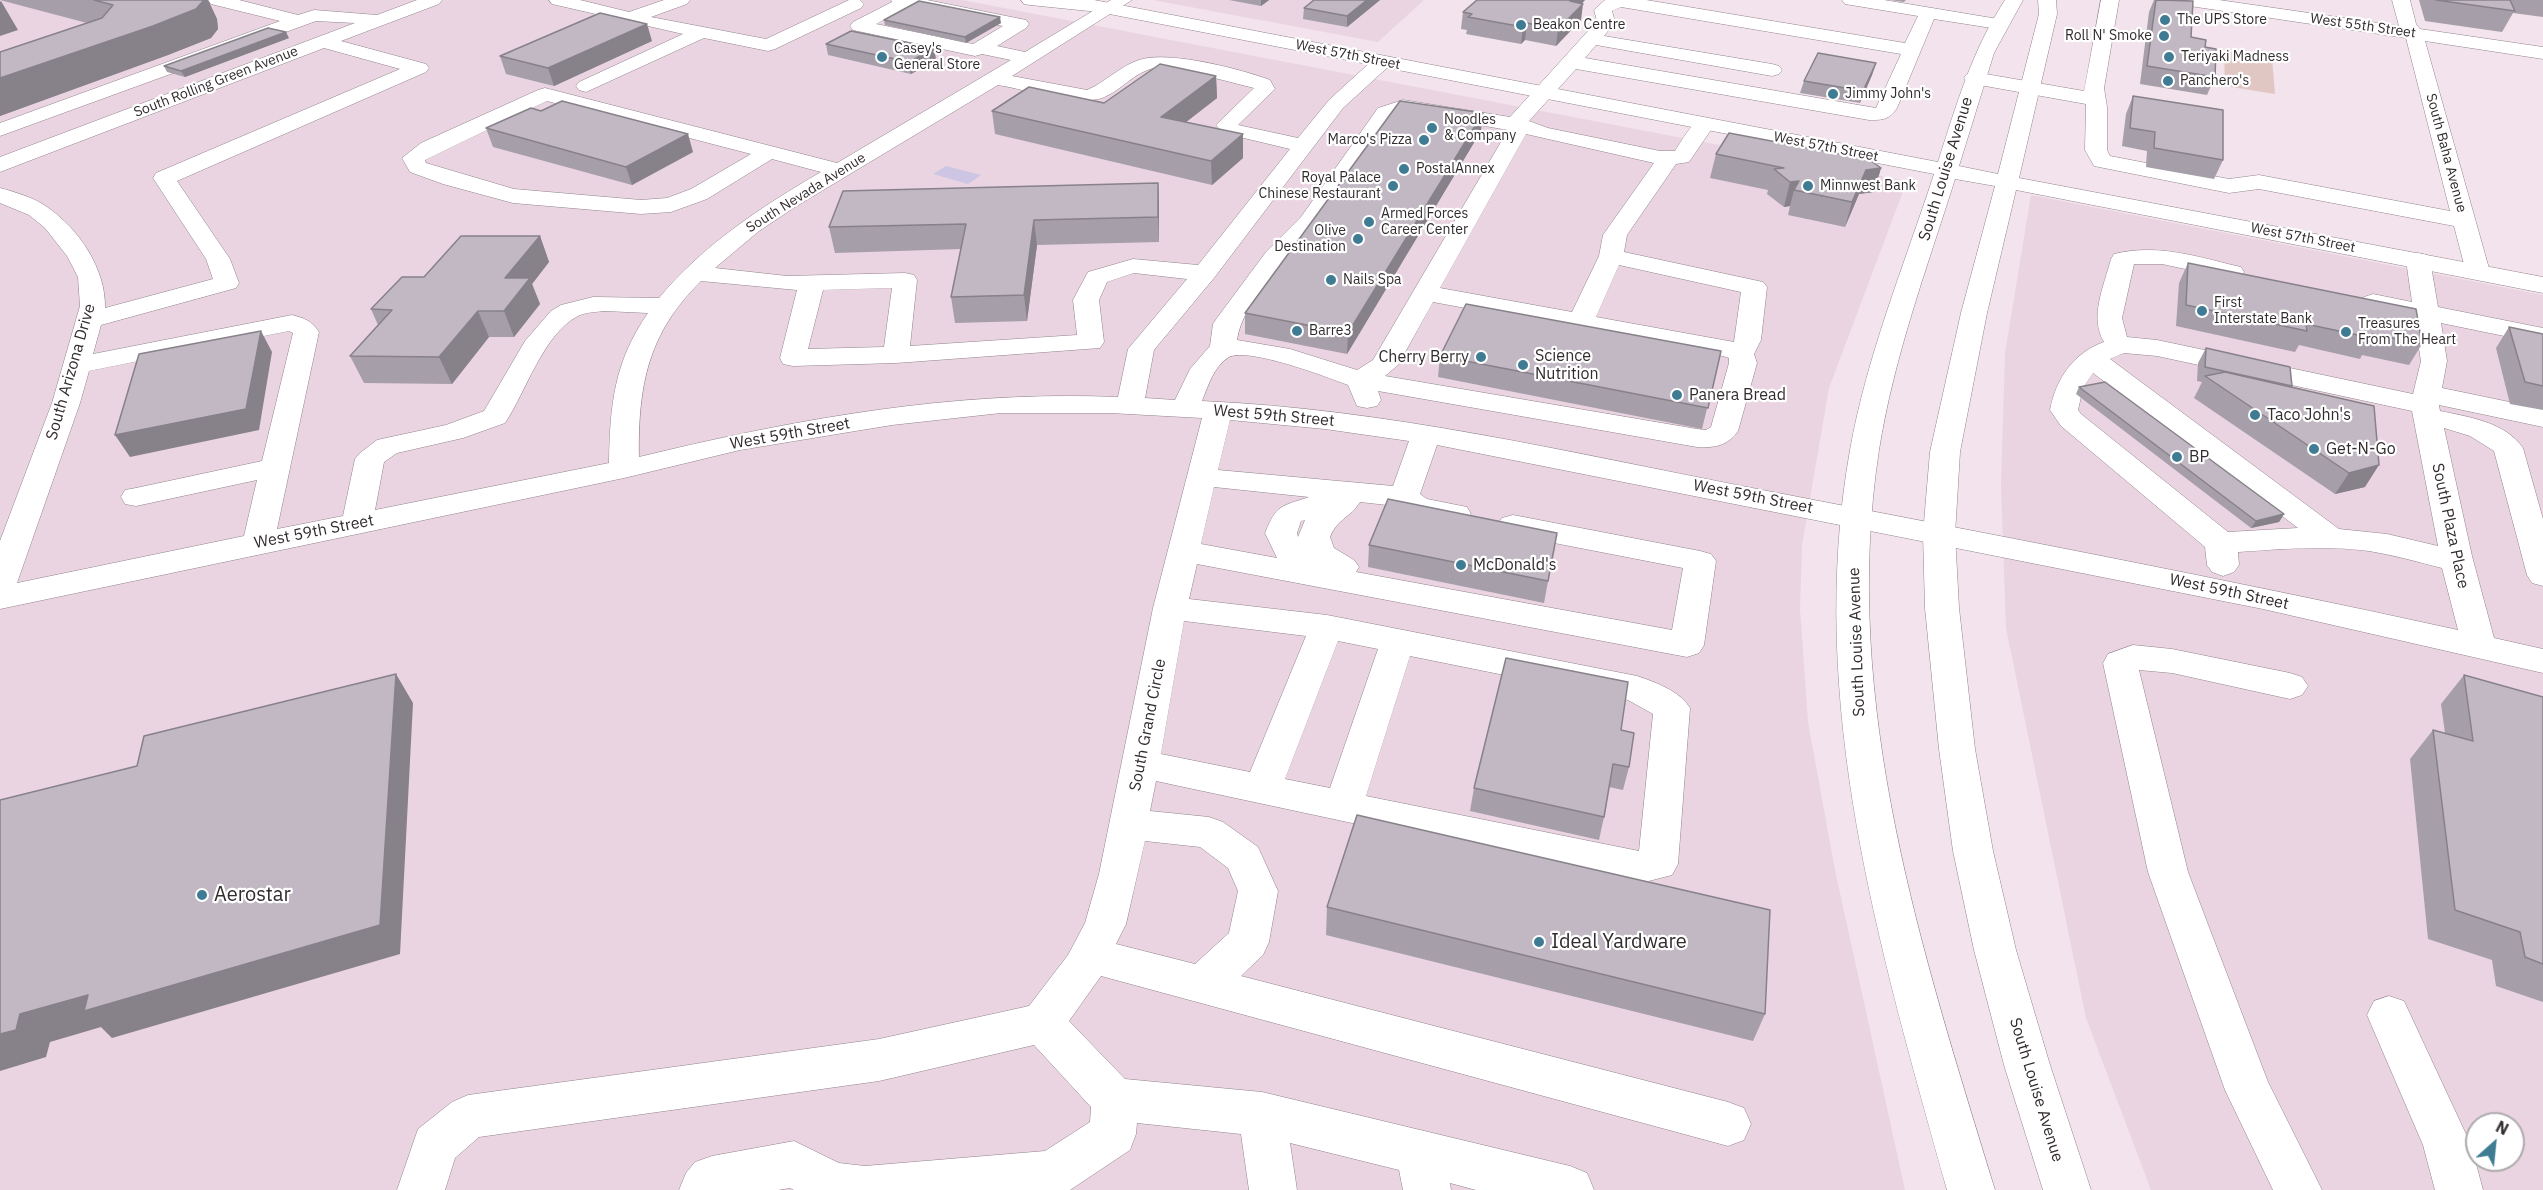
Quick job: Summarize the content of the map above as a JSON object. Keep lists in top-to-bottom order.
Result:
{
  "streets": {
    "street": [
      "West 55th Street",
      "West 57th Street",
      "South Rolling Green Avenue",
      "South Baha Avenue",
      "South Louise Avenue",
      "South Nevada Avenue",
      "South Arizona Drive",
      "West 59th Street",
      "South Plaza Place",
      "South Grand Circle"
    ]
  },
  "crossings": [
    ["West 55th Street", "South Baha Avenue"],
    ["West 57th Street", "South Baha Avenue"],
    ["West 57th Street", "South Louise Avenue"],
    ["West 57th Street", "South Nevada Avenue"],
    ["South Louise Avenue", "West 59th Street"],
    ["South Nevada Avenue", "West 59th Street"],
    ["West 59th Street", "South Plaza Place"],
    ["West 59th Street", "South Grand Circle"]
  ],
  "places": [
    "The UPS Store",
    "Beakon Centre",
    "Roll N' Smoke",
    "Casey's General Store",
    "Teriyaki Madness",
    "Panchero's",
    "Jimmy John's",
    "Noodles & Company",
    "Marco's Pizza",
    "PostalAnnex",
    "Royal Palace Chinese Restaurant",
    "Minnwest Bank",
    "Armed Forces Career Center",
    "Olive Destination",
    "Nails Spa",
    "First Interstate Bank",
    "Barre3",
    "Treasures From The Heart",
    "Cherry Berry",
    "Science Nutrition",
    "Panera Bread",
    "Taco John's",
    "Get-N-Go",
    "BP",
    "McDonald's",
    "Aerostar",
    "Ideal Yardware"
  ],
  "north": "top right"
}
